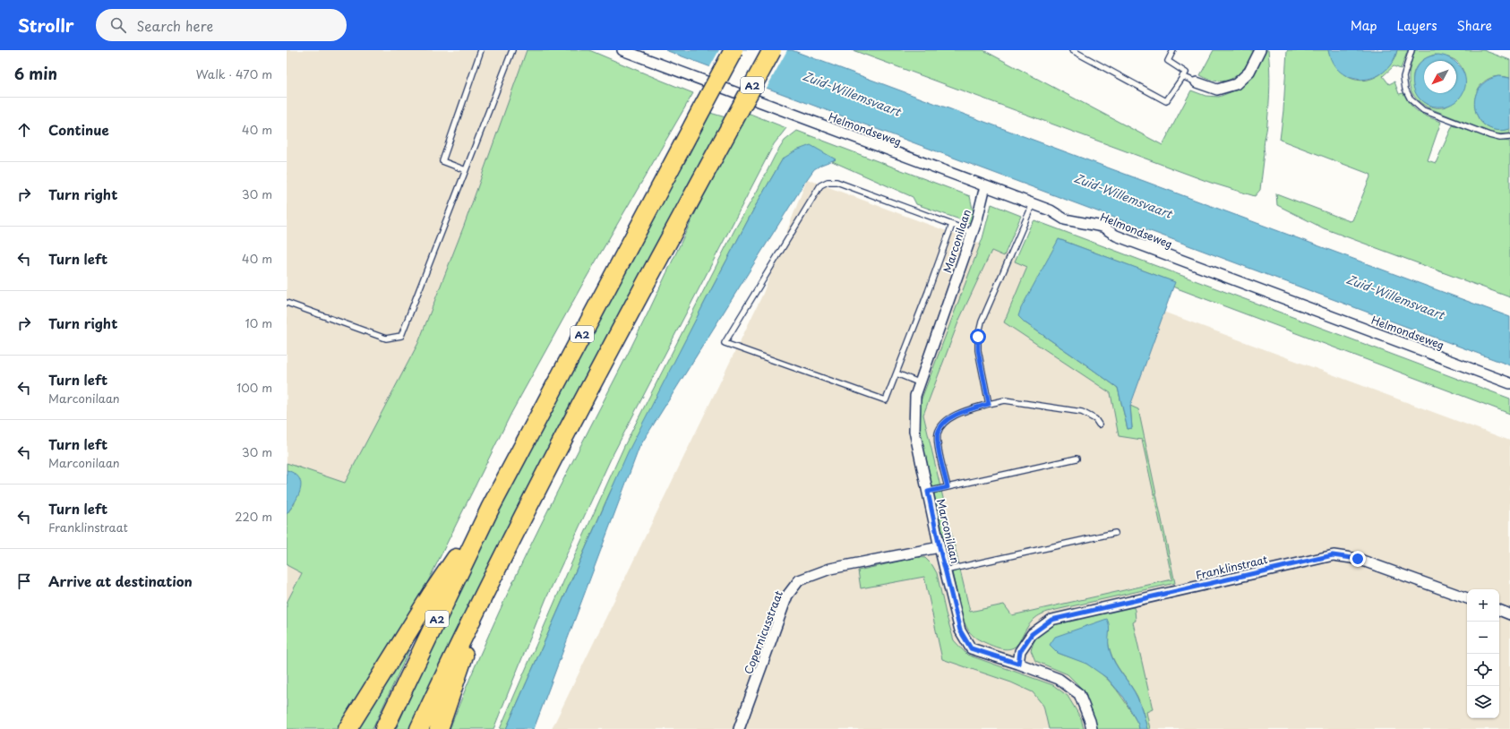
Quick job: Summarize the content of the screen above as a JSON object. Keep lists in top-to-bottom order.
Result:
{
  "streets": {
    "highway": ["A2"],
    "street": [
      "Helmondseweg",
      "Marconilaan",
      "Franklinstraat",
      "Copernicusstraat"
    ]
  },
  "crossings": [
    ["Helmondseweg", "Marconilaan"],
    ["Marconilaan", "Franklinstraat"],
    ["Marconilaan", "Copernicusstraat"]
  ],
  "water": ["Zuid-Willemsvaart"],
  "north": "bottom left",
  "page": {
    "header": "Strollr",
    "search": "Search here",
    "nav": ["Map", "Layers", "Share"],
    "heading": ["6 min", "Walk · 470 m"],
    "list": [
      ["Continue", "40 m"],
      ["Turn right", "30 m"],
      ["Turn left", "40 m"],
      ["Turn right", "10 m"],
      ["Turn left", "Marconilaan", "100 m"],
      ["Turn left", "Marconilaan", "30 m"],
      ["Turn left", "Franklinstraat", "220 m"],
      "Arrive at destination"
    ],
    "map_buttons": ["+", "−"]
  }
}
